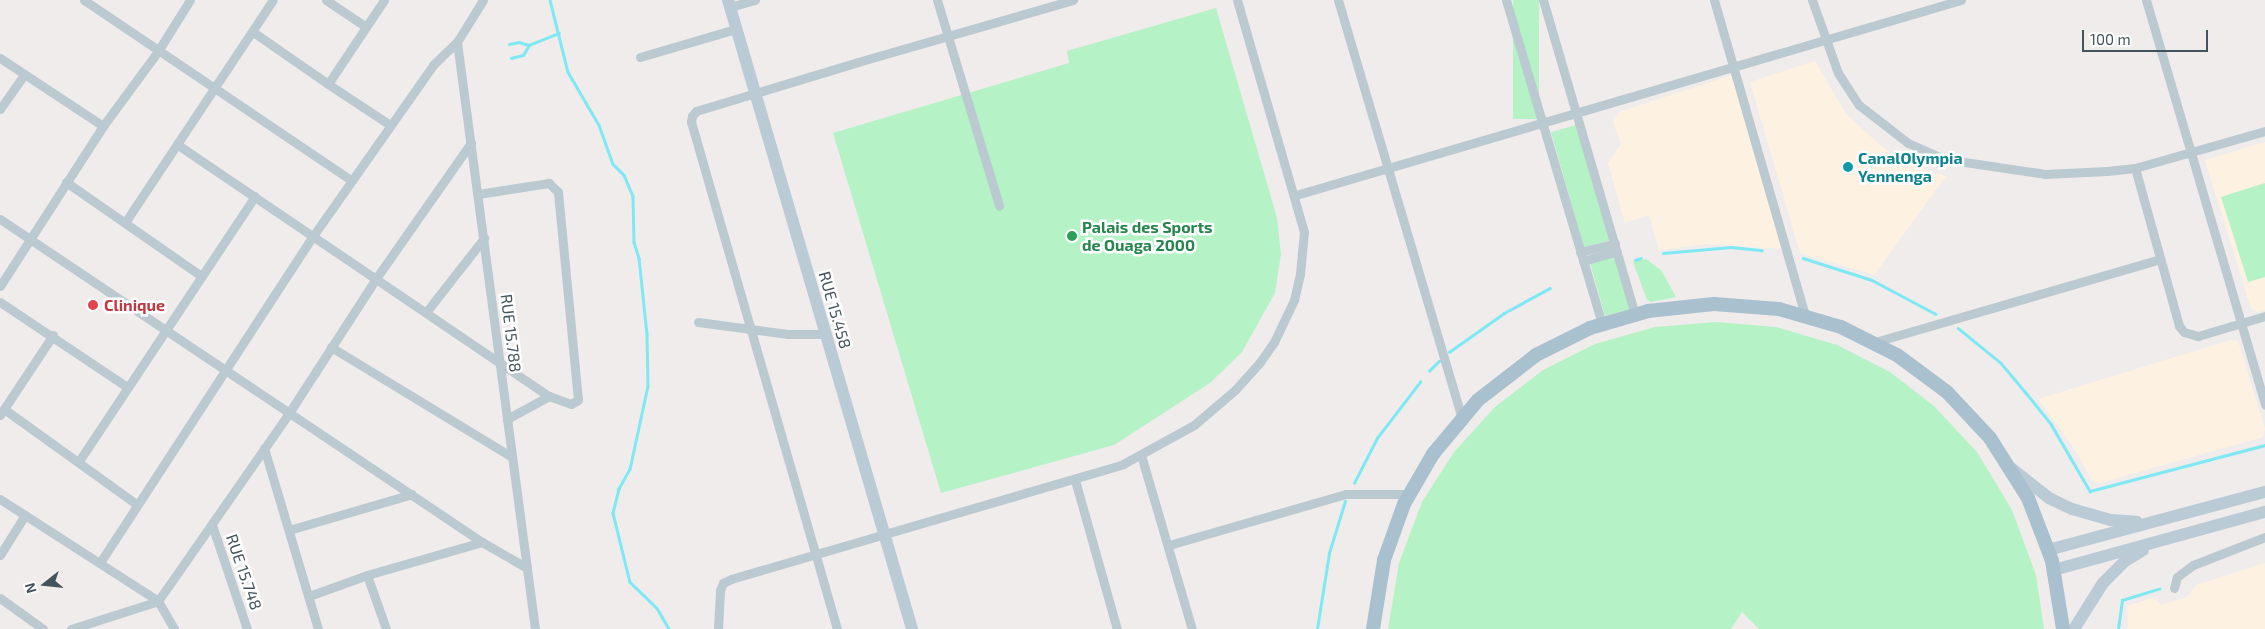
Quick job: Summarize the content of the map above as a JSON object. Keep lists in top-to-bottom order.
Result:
{
  "streets": {
    "main road": ["RUE 15.458"],
    "street": ["RUE 15.788", "RUE 15.748"]
  },
  "places": ["CanalOlympia Yennenga", "Palais des Sports de Ouaga 2000", "Clinique"],
  "scale_bar": "100 m",
  "north": "left"
}
